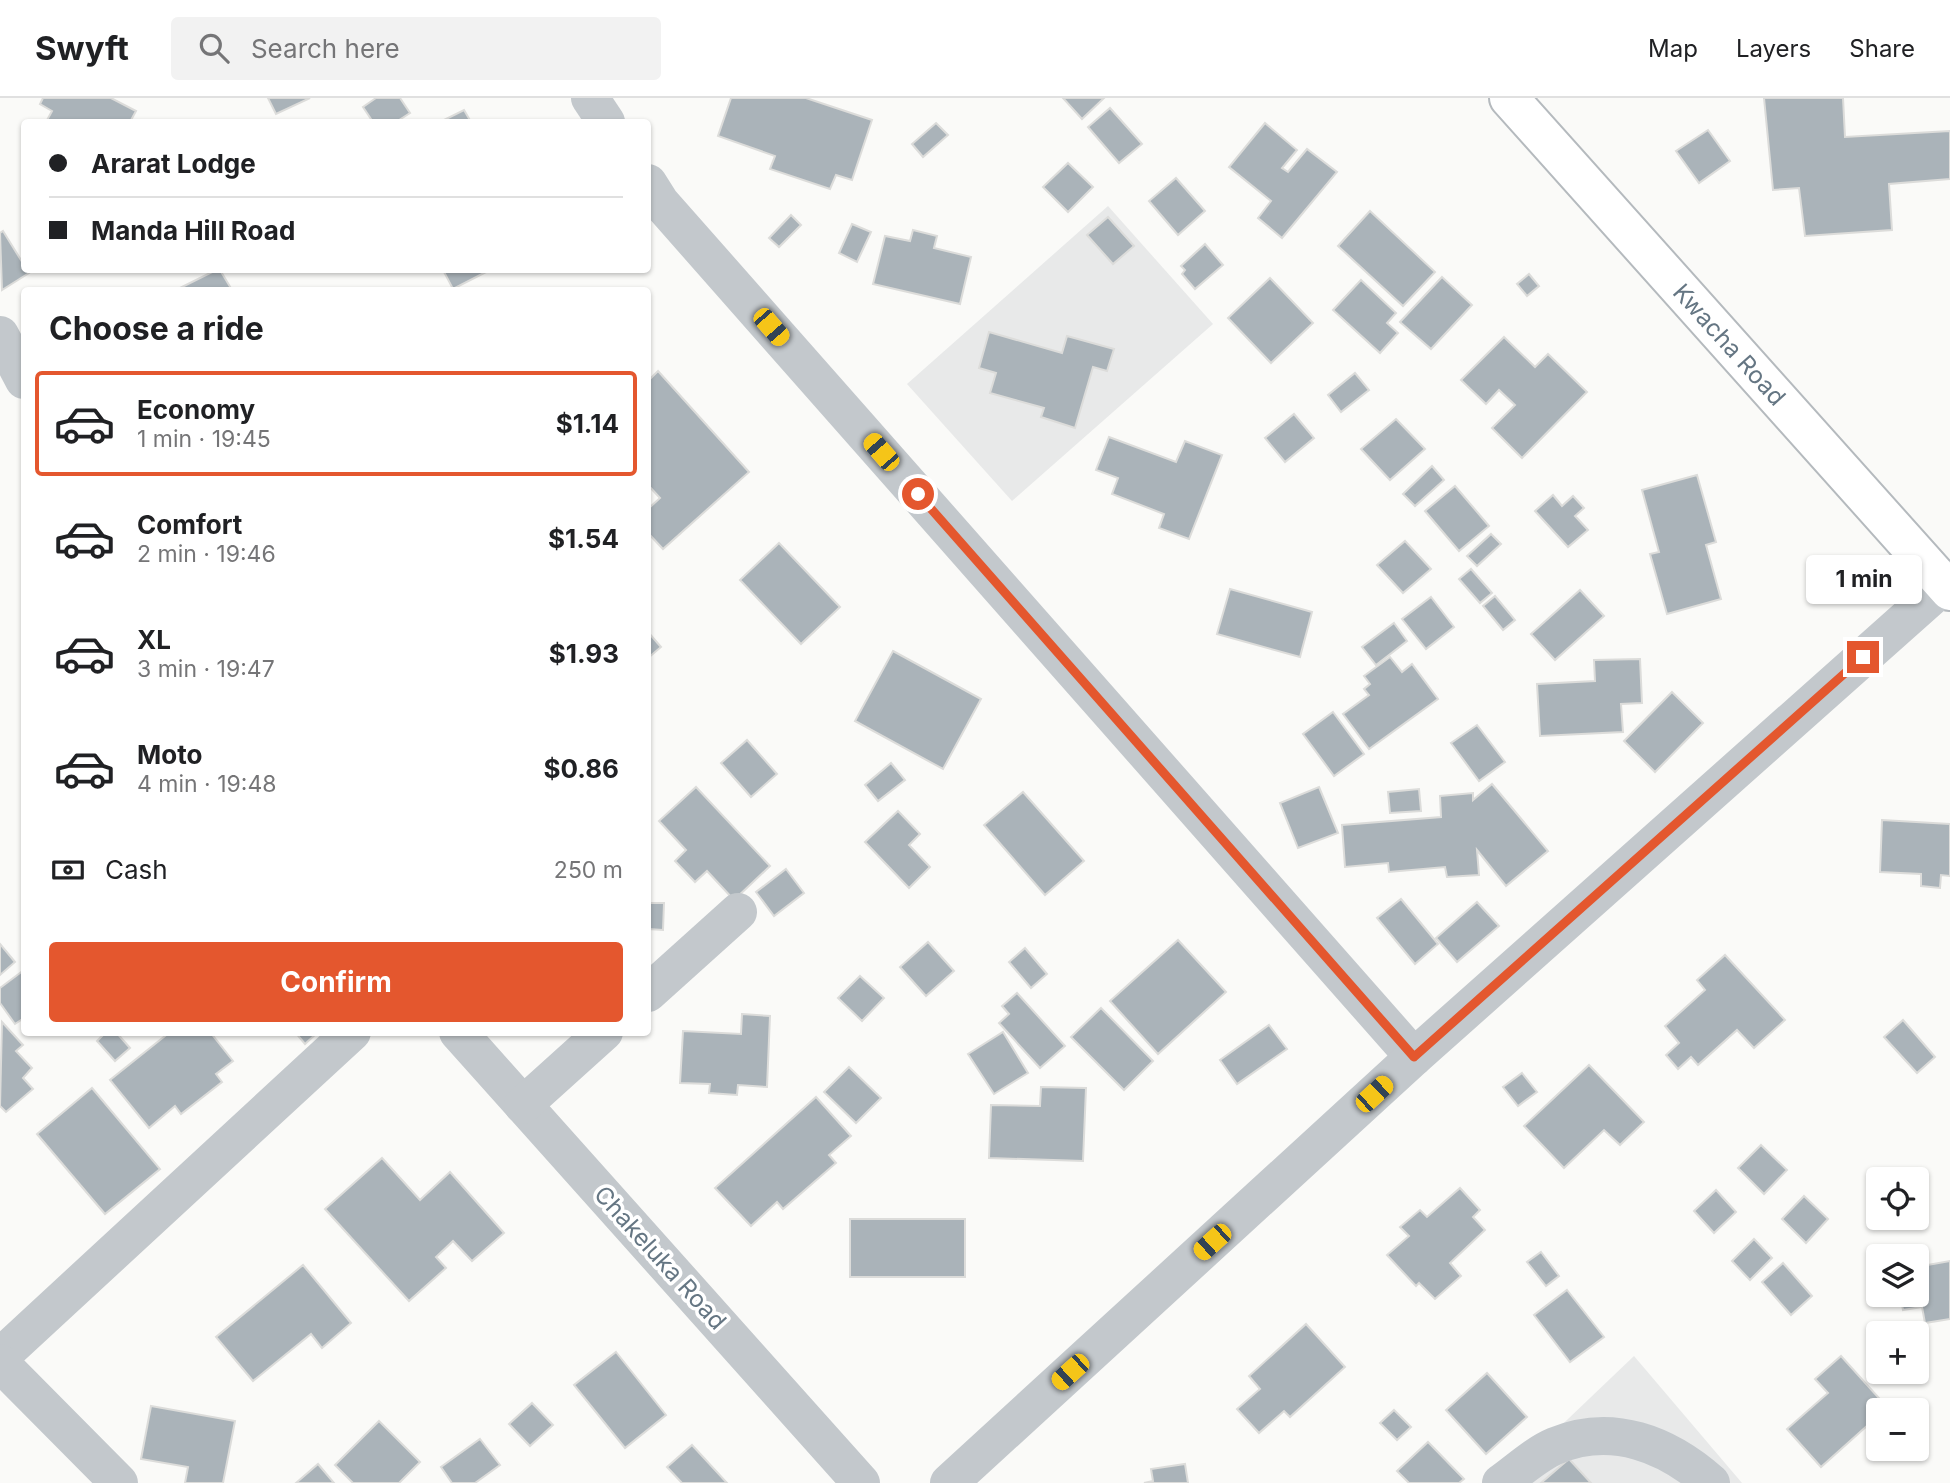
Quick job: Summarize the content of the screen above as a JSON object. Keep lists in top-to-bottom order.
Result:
{
  "streets": {
    "main road": ["Kwacha Road"],
    "street": ["Chakeluka Road"]
  },
  "page": {
    "header": "Swyft",
    "search": "Search here",
    "nav": ["Map", "Layers", "Share"],
    "banner": ["Ararat Lodge", "Manda Hill Road"],
    "heading": "Choose a ride",
    "list": [
      {
        "name": "Economy",
        "note": "1 min · 19:45",
        "value": "$1.14"
      },
      {
        "name": "Comfort",
        "note": "2 min · 19:46",
        "value": "$1.54"
      },
      {
        "name": "XL",
        "note": "3 min · 19:47",
        "value": "$1.93"
      },
      {
        "name": "Moto",
        "note": "4 min · 19:48",
        "value": "$0.86"
      }
    ],
    "bubble": "1 min",
    "pay": ["Cash", "250 m"],
    "buttons": "Confirm",
    "map_buttons": ["+", "−"]
  }
}
